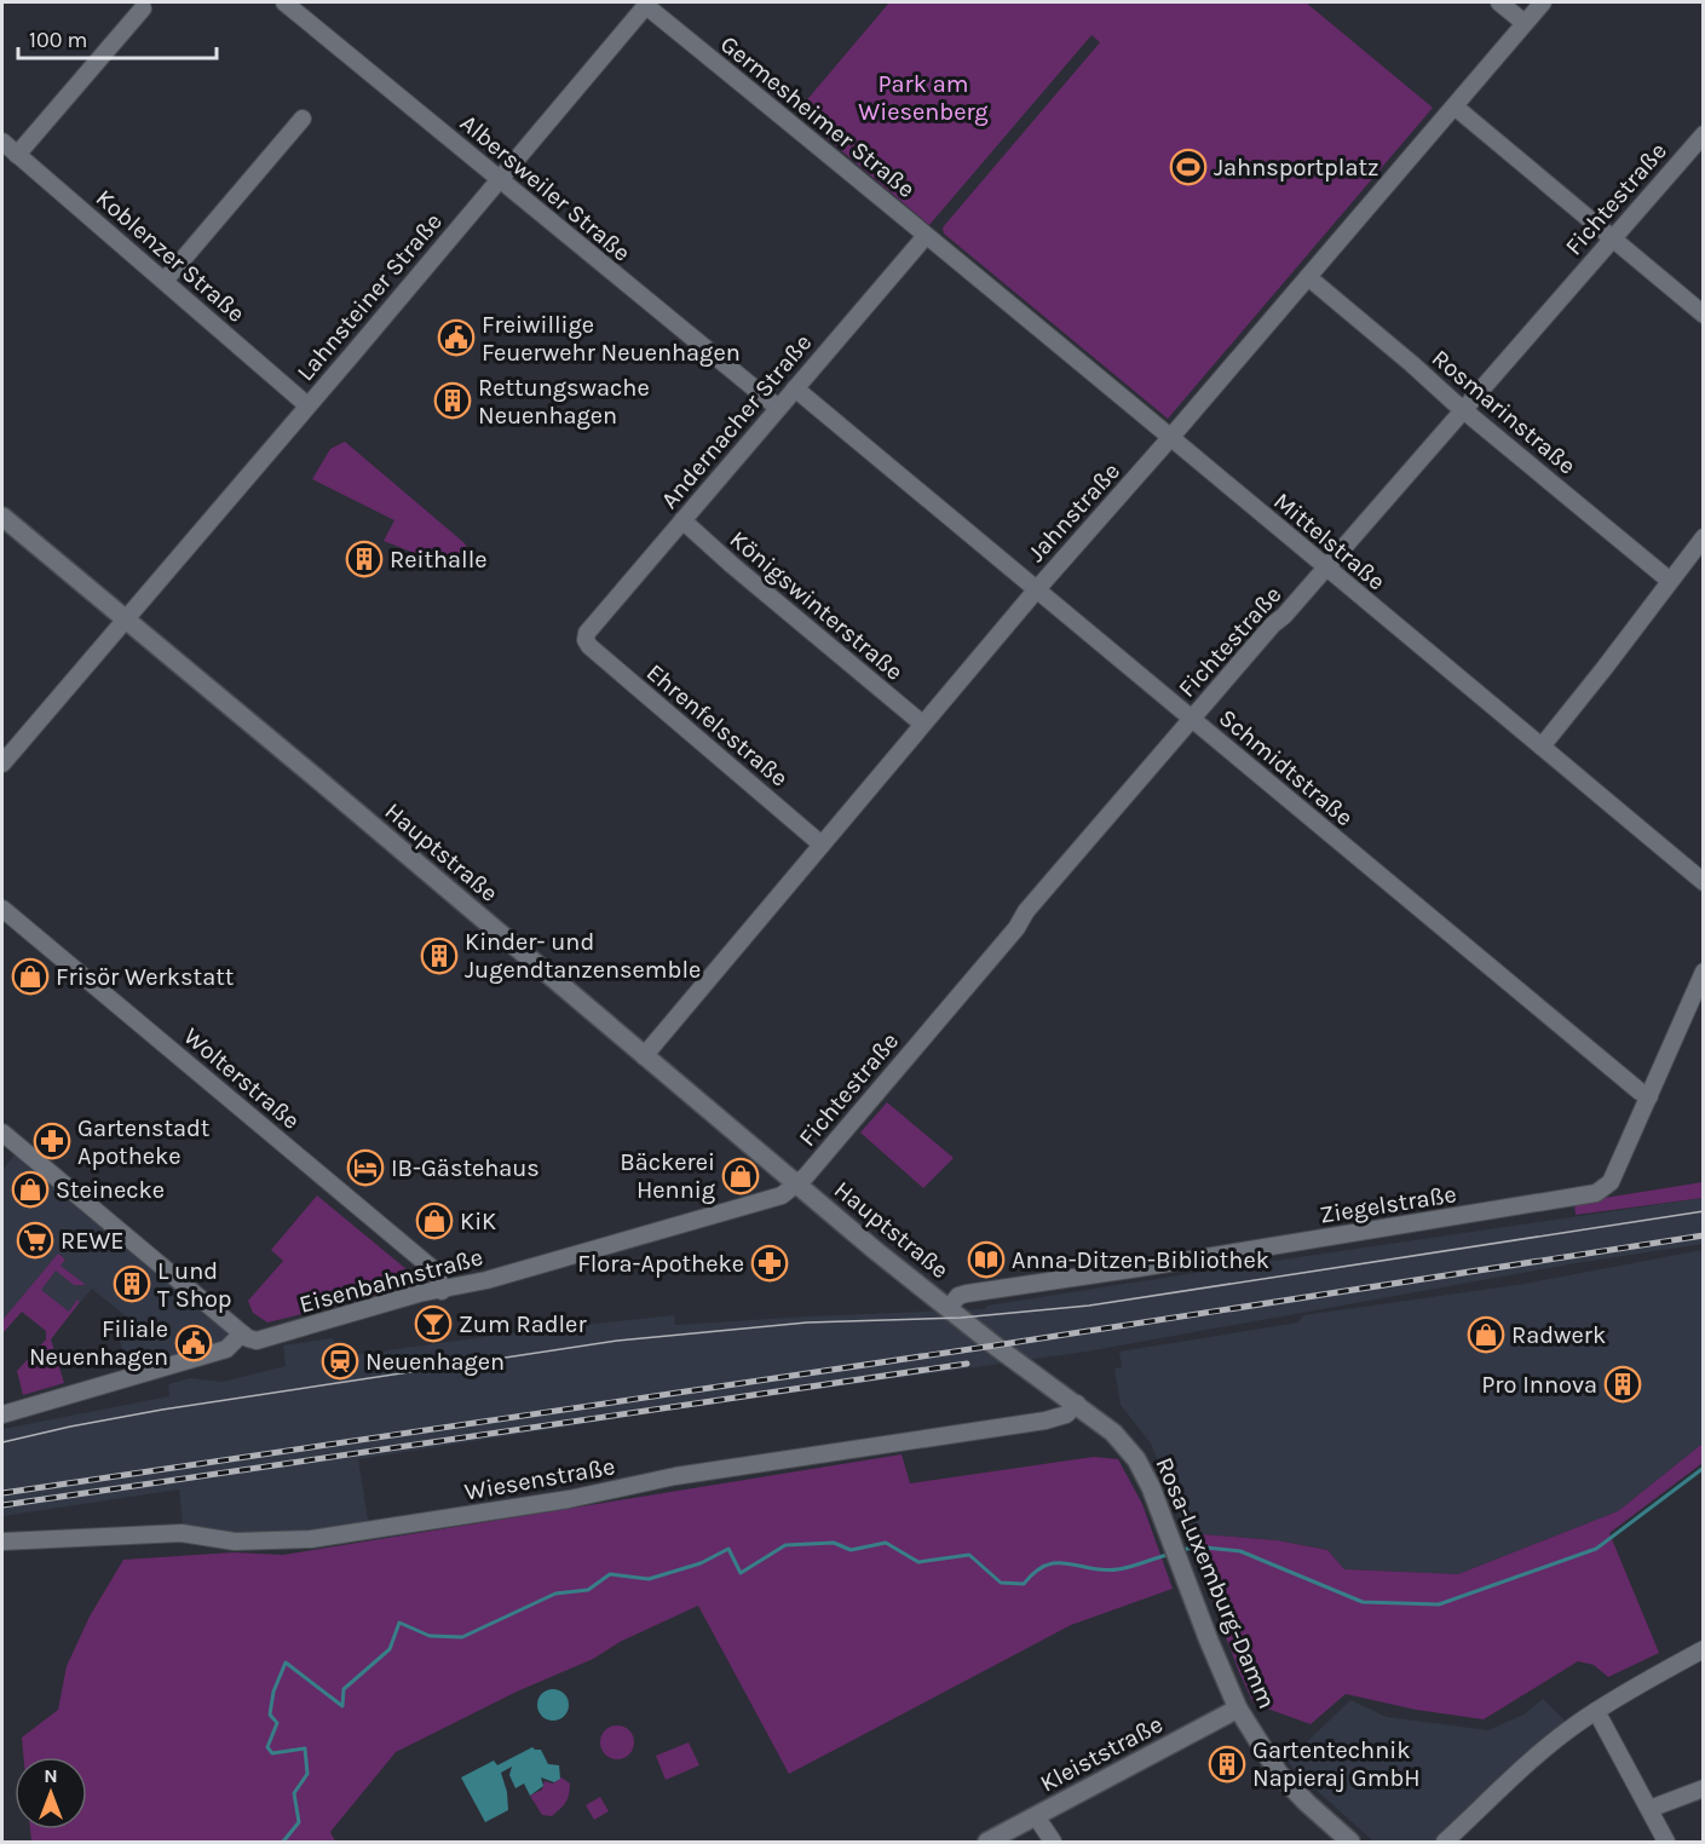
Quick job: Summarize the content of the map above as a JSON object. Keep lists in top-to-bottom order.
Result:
{
  "streets": {
    "main road": ["Hauptstraße", "Rosa-Luxemburg-Damm", "Kleiststraße"],
    "street": [
      "Germesheimer Straße",
      "Albersweiler Straße",
      "Fichtestraße",
      "Koblenzer Straße",
      "Lahnsteiner Straße",
      "Rosmarinstraße",
      "Andernacher Straße",
      "Jahnstraße",
      "Mittelstraße",
      "Königswinterstraße",
      "Ehrenfelsstraße",
      "Schmidtstraße",
      "Wolterstraße",
      "Ziegelstraße",
      "Eisenbahnstraße",
      "Wiesenstraße"
    ]
  },
  "crossings": [
    ["Germesheimer Straße", "Lahnsteiner Straße"],
    ["Germesheimer Straße", "Andernacher Straße"],
    ["Germesheimer Straße", "Mittelstraße"],
    ["Albersweiler Straße", "Lahnsteiner Straße"],
    ["Albersweiler Straße", "Andernacher Straße"],
    ["Fichtestraße", "Rosmarinstraße"],
    ["Fichtestraße", "Mittelstraße"],
    ["Fichtestraße", "Schmidtstraße"],
    ["Fichtestraße", "Hauptstraße"],
    ["Fichtestraße", "Eisenbahnstraße"],
    ["Koblenzer Straße", "Lahnsteiner Straße"],
    ["Lahnsteiner Straße", "Hauptstraße"],
    ["Rosmarinstraße", "Jahnstraße"],
    ["Andernacher Straße", "Mittelstraße"],
    ["Andernacher Straße", "Königswinterstraße"],
    ["Andernacher Straße", "Ehrenfelsstraße"],
    ["Andernacher Straße", "Schmidtstraße"],
    ["Jahnstraße", "Mittelstraße"],
    ["Jahnstraße", "Königswinterstraße"],
    ["Jahnstraße", "Ehrenfelsstraße"],
    ["Jahnstraße", "Schmidtstraße"],
    ["Jahnstraße", "Hauptstraße"],
    ["Schmidtstraße", "Ziegelstraße"],
    ["Hauptstraße", "Ziegelstraße"],
    ["Hauptstraße", "Eisenbahnstraße"],
    ["Hauptstraße", "Rosa-Luxemburg-Damm"],
    ["Wolterstraße", "Eisenbahnstraße"],
    ["Ziegelstraße", "Rosa-Luxemburg-Damm"],
    ["Wiesenstraße", "Rosa-Luxemburg-Damm"],
    ["Rosa-Luxemburg-Damm", "Kleiststraße"]
  ],
  "parks": ["Park am Wiesenberg"],
  "places": {
    "sports": ["Jahnsportplatz"],
    "public building": ["Freiwillige Feuerwehr Neuenhagen", "Filiale Neuenhagen"],
    "building": [
      "Rettungswache Neuenhagen",
      "Reithalle",
      "Kinder- und Jugendtanzensemble",
      "L und T Shop",
      "Pro Innova",
      "Gartentechnik Napieraj GmbH"
    ],
    "shop": [
      "Frisör Werkstatt",
      "Bäckerei Hennig",
      "Steinecke",
      "KiK",
      "Radwerk"
    ],
    "pharmacy": ["Gartenstadt Apotheke", "Flora-Apotheke"],
    "hotel": ["IB-Gästehaus"],
    "supermarket": ["REWE"],
    "library": ["Anna-Ditzen-Bibliothek"],
    "bar": ["Zum Radler"],
    "station": ["Neuenhagen"]
  },
  "scale_bar": "100 m",
  "north": "top"
}
